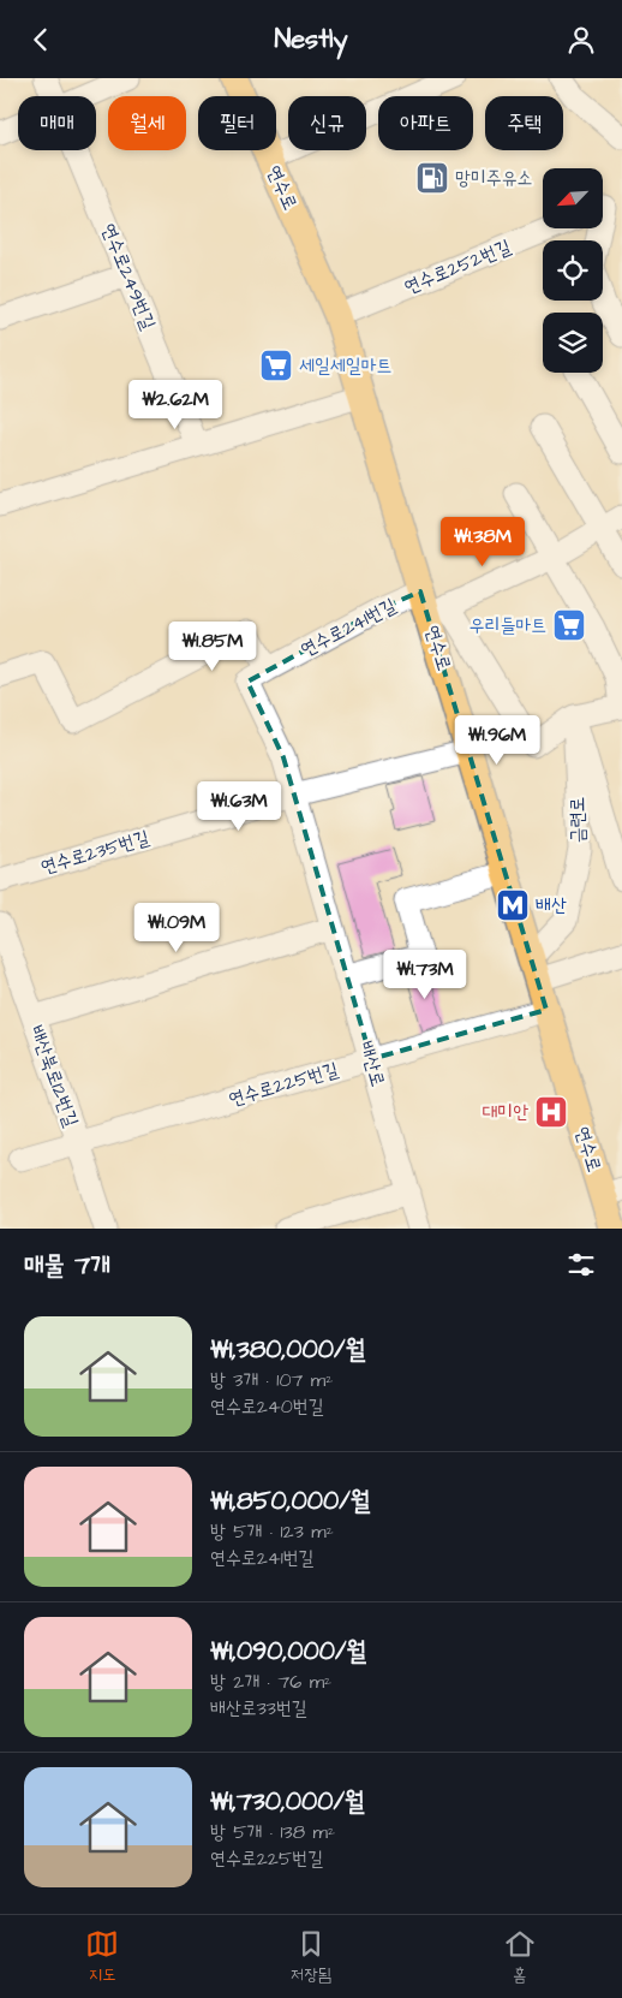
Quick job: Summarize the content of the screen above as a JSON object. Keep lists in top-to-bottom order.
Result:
{
  "streets": {
    "main road": ["연수로"],
    "street": [
      "연수로252번길",
      "연수로249번길",
      "연수로241번길",
      "금련로",
      "연수로235번길",
      "배산로",
      "배산북로12번길",
      "연수로225번길"
    ]
  },
  "crossings": [
    ["연수로", "연수로252번길"],
    ["연수로", "연수로241번길"],
    ["연수로", "금련로"],
    ["연수로", "연수로235번길"],
    ["연수로", "연수로225번길"],
    ["연수로241번길", "연수로235번길"],
    ["연수로241번길", "배산로"],
    ["연수로235번길", "배산로"],
    ["배산로", "연수로225번길"],
    ["배산북로12번길", "연수로225번길"]
  ],
  "places": {
    "fuel station": ["망미주유소"],
    "supermarket": ["세일세일마트", "우리들마트"],
    "metro station": ["배산"],
    "hospital": ["대미안"]
  },
  "north": "bottom left",
  "page": {
    "header": "Nestly",
    "chip": [
      "매매",
      "월세",
      "필터",
      "신규",
      "아파트",
      "주택"
    ],
    "price": [
      "₩2.62M",
      "₩1.38M",
      "₩1.85M",
      "₩1.96M",
      "₩1.63M",
      "₩1.09M",
      "₩1.73M"
    ],
    "heading": "매물 7개",
    "list": [
      {
        "name": "₩1,380,000/월",
        "note": "방 3개 · 107 m² · 연수로240번길"
      },
      {
        "name": "₩1,850,000/월",
        "note": "방 5개 · 123 m² · 연수로241번길"
      },
      {
        "name": "₩1,090,000/월",
        "note": "방 2개 · 76 m² · 배산로33번길"
      },
      {
        "name": "₩1,730,000/월",
        "note": "방 5개 · 138 m² · 연수로225번길"
      }
    ],
    "tabs": ["지도", "저장됨", "홈"]
  }
}
